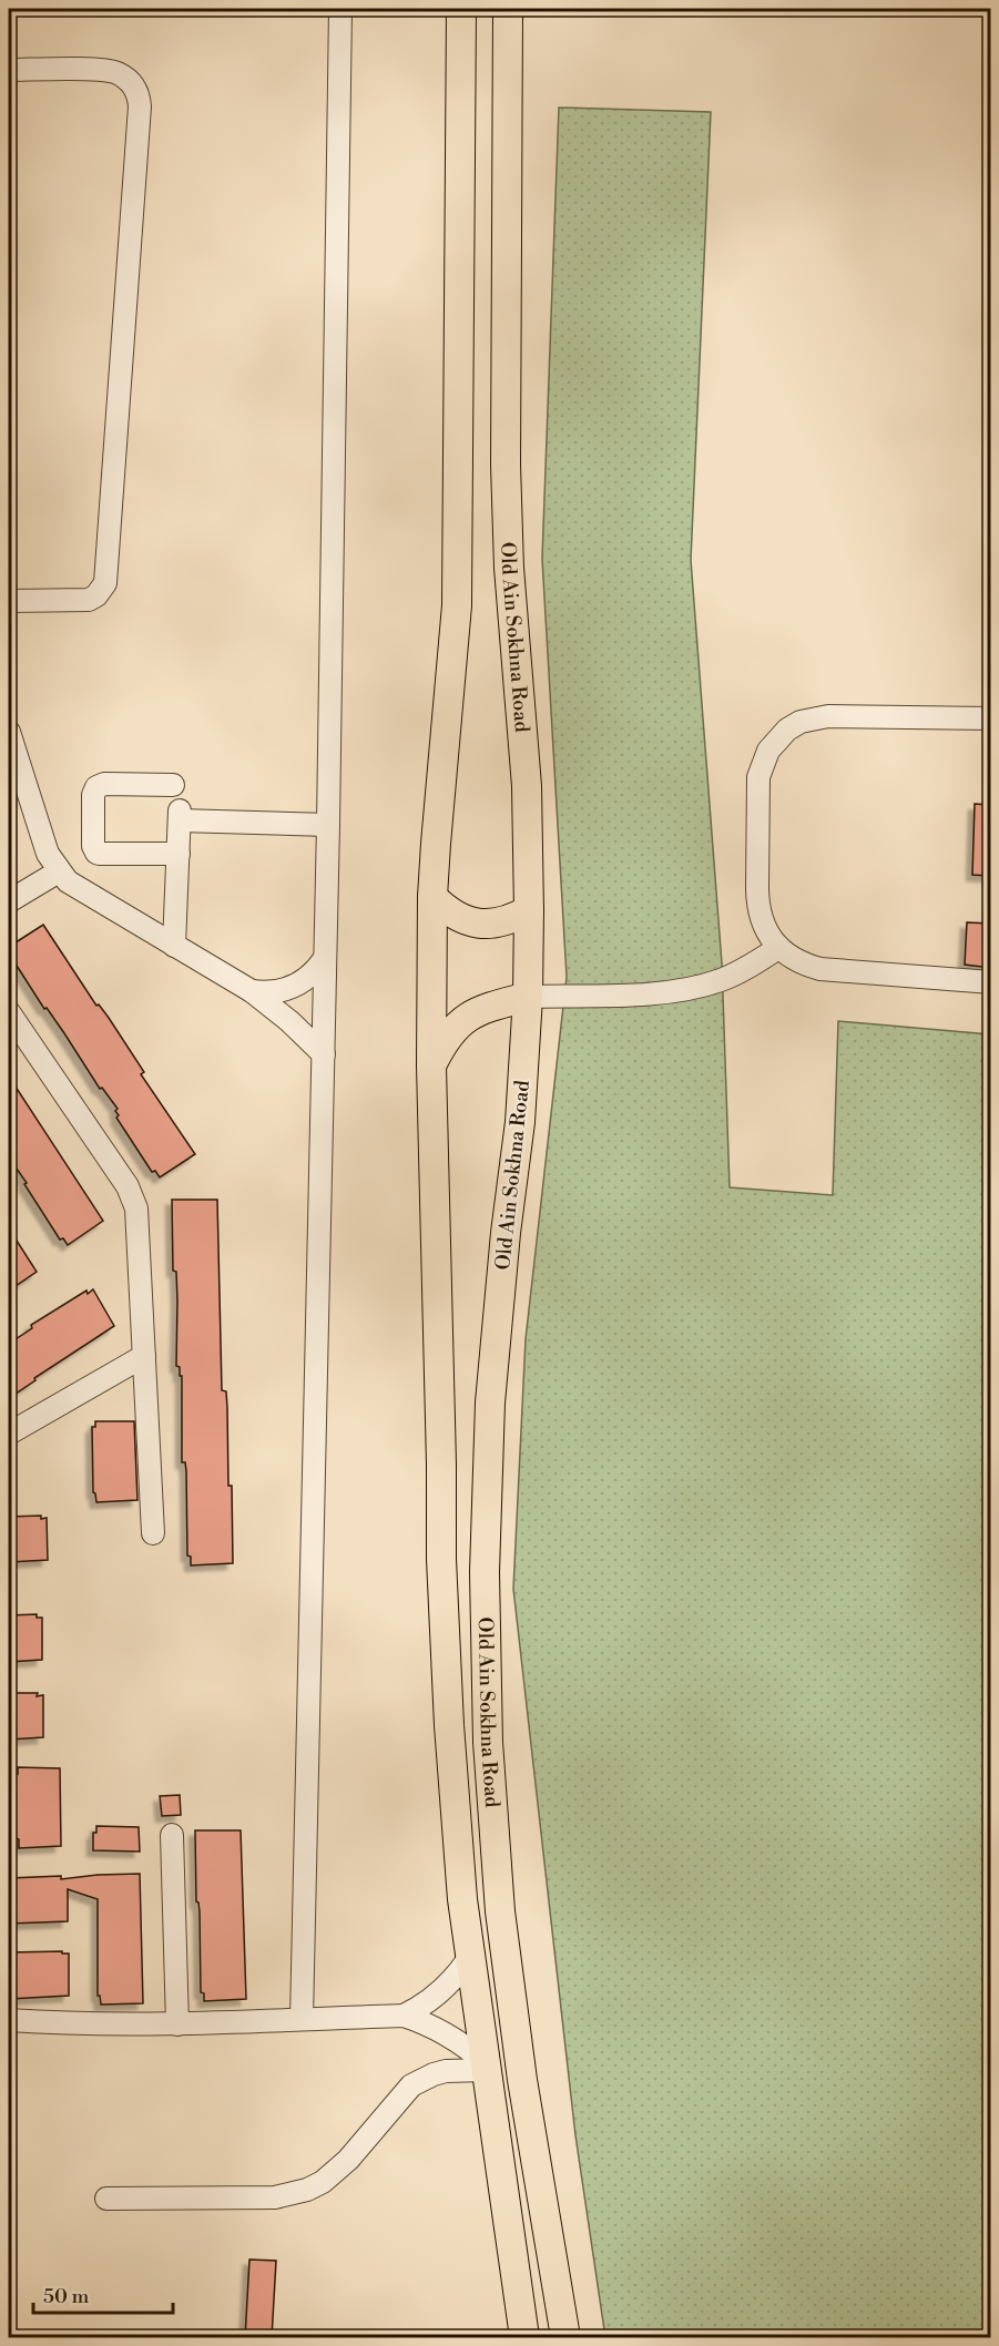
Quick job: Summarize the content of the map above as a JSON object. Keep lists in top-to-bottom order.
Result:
{
  "streets": {
    "main road": ["Old Ain Sokhna Road"]
  },
  "scale_bar": "50 m"
}
